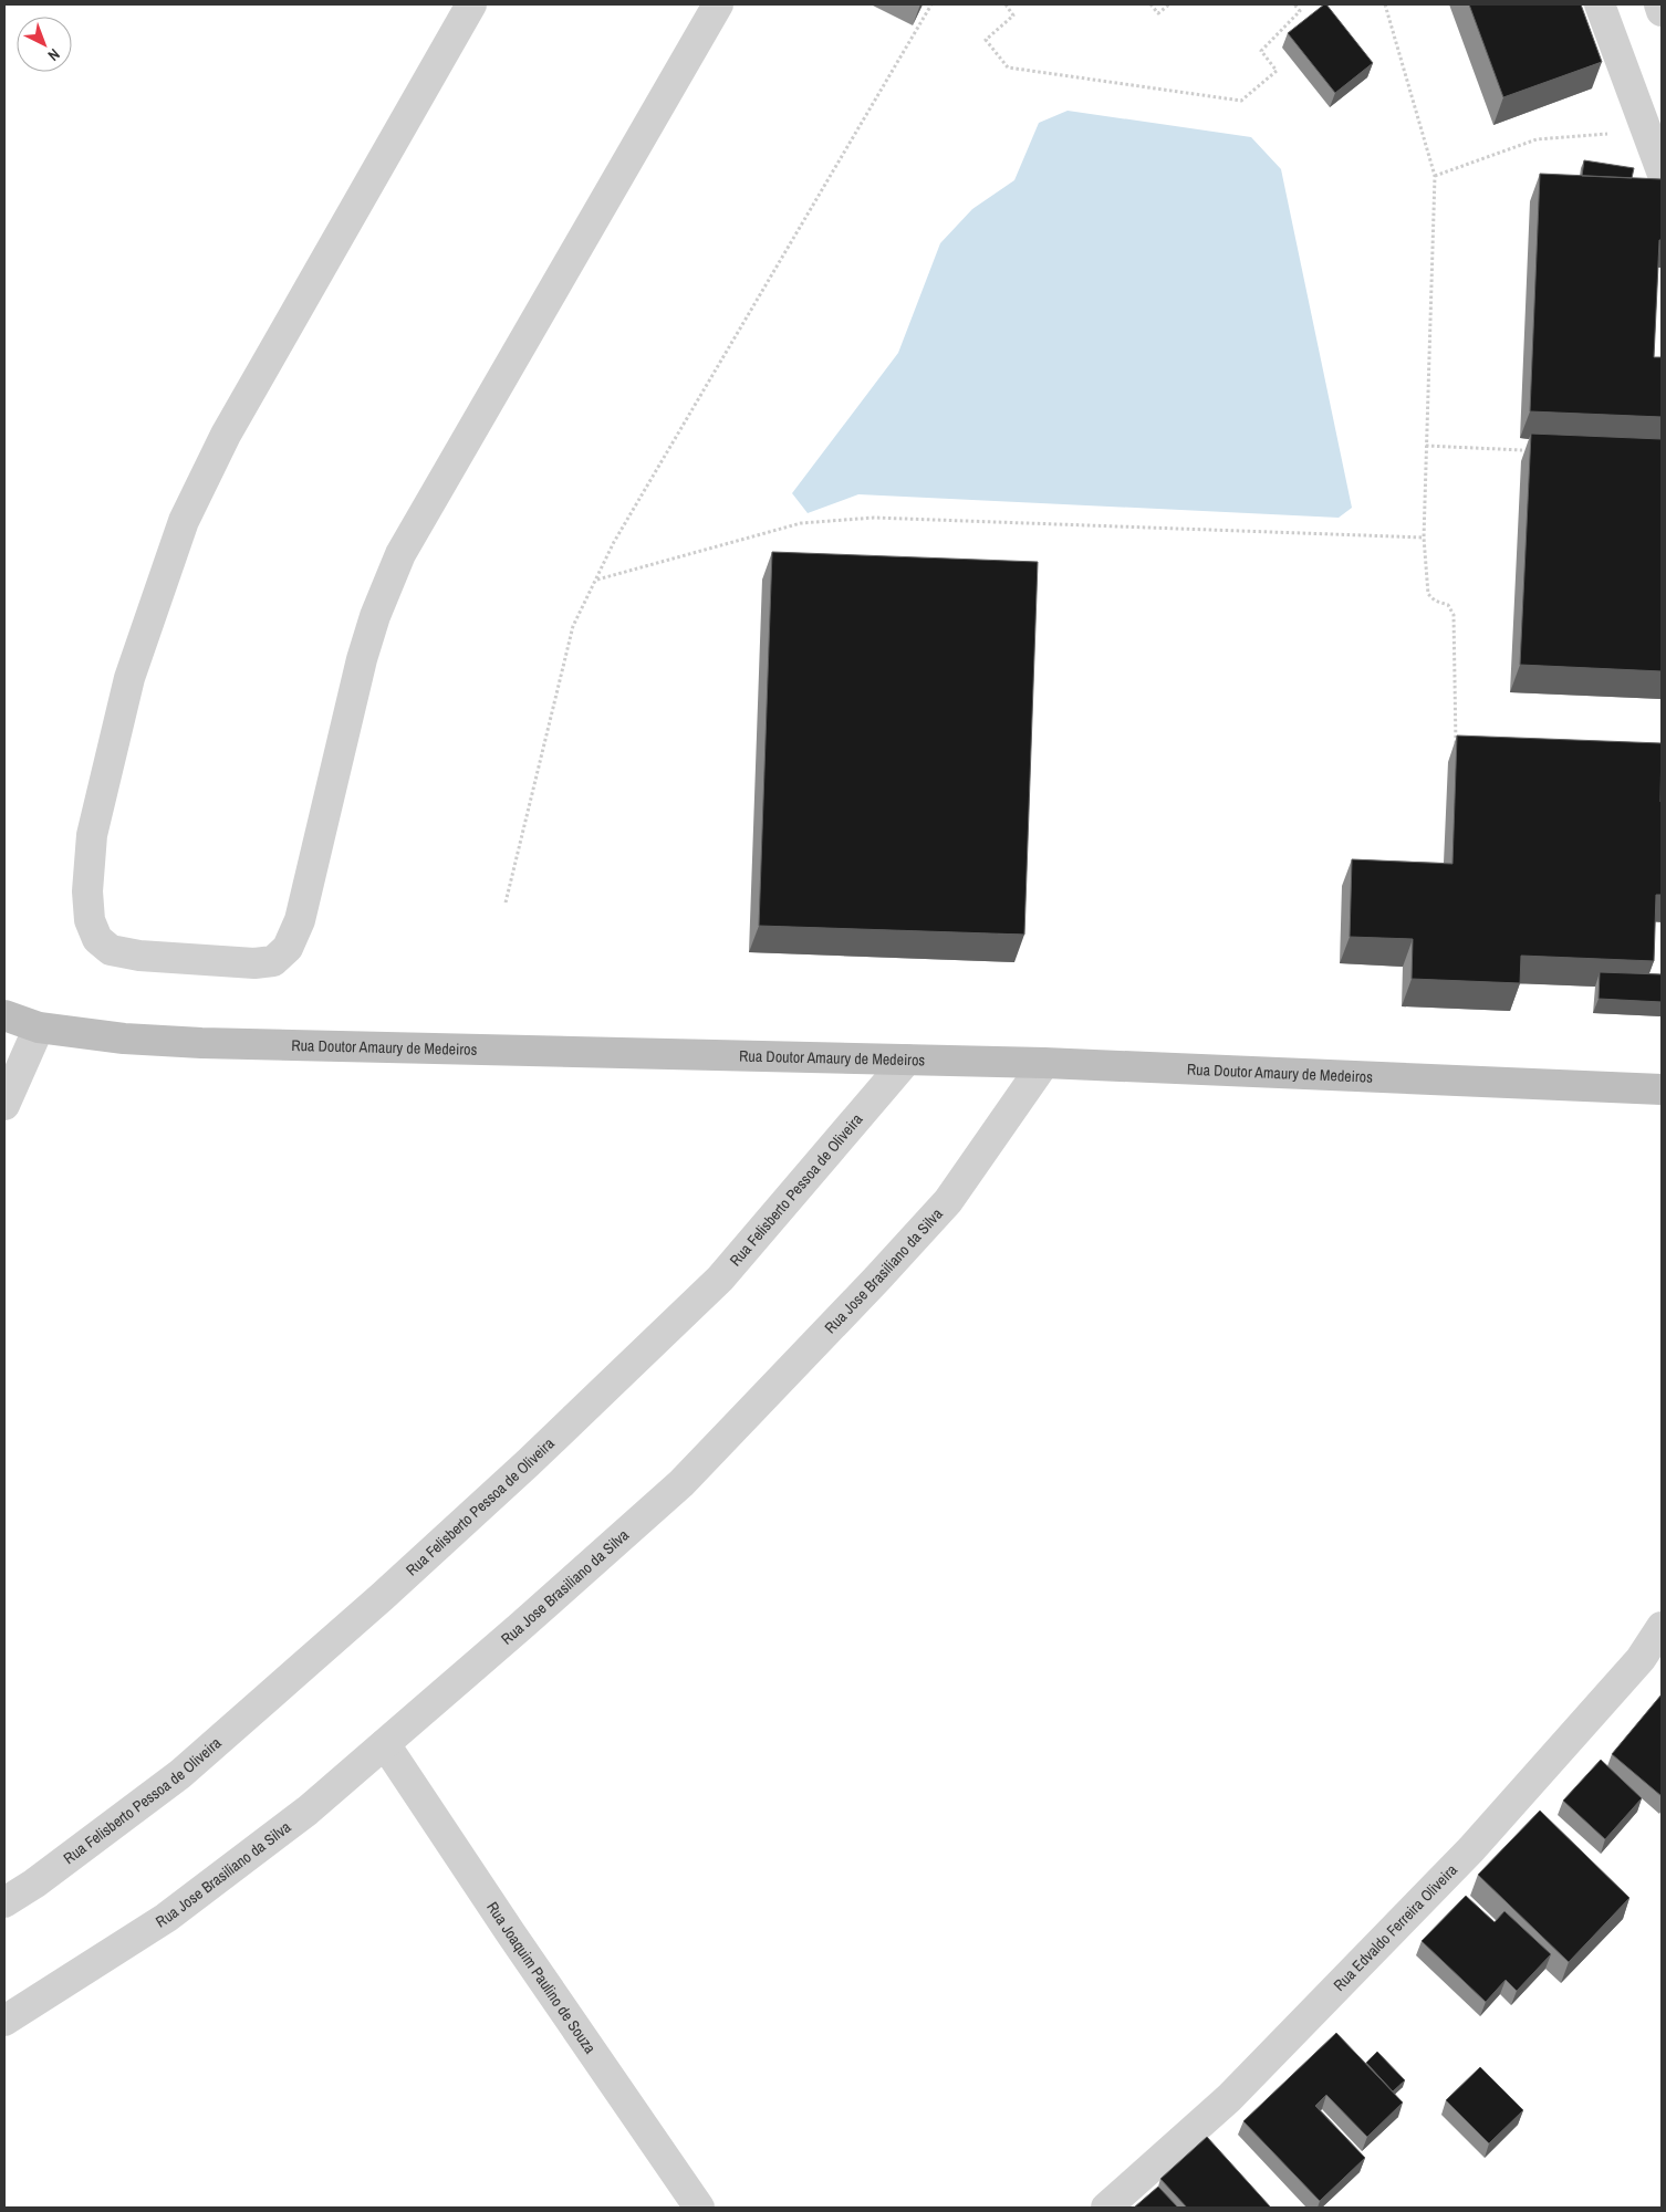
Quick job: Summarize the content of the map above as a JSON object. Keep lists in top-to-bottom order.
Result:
{
  "streets": {
    "street": [
      "Rua Doutor Amaury de Medeiros",
      "Rua Felisberto Pessoa de Oliveira",
      "Rua Jose Brasiliano da Silva",
      "Rua Edvaldo Ferreira Oliveira",
      "Rua Joaquim Paulino de Souza"
    ]
  },
  "crossings": [
    ["Rua Doutor Amaury de Medeiros", "Rua Felisberto Pessoa de Oliveira"],
    ["Rua Doutor Amaury de Medeiros", "Rua Jose Brasiliano da Silva"],
    ["Rua Jose Brasiliano da Silva", "Rua Joaquim Paulino de Souza"]
  ],
  "north": "bottom right"
}
